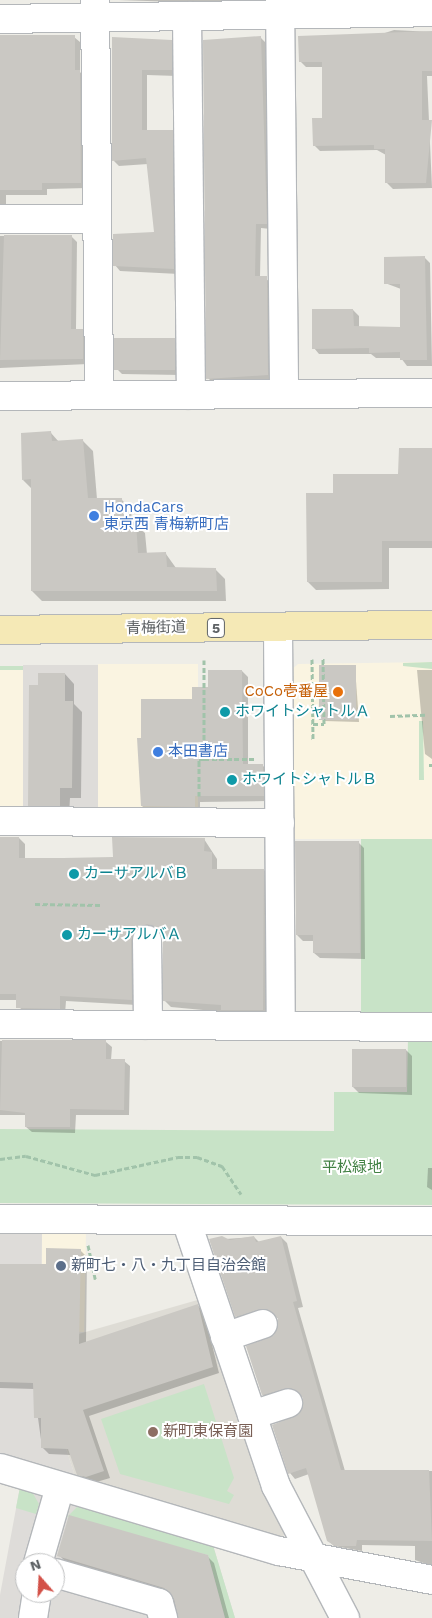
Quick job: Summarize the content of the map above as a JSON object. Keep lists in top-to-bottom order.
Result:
{
  "streets": {
    "main road": ["青梅街道", "5"]
  },
  "parks": ["平松緑地"],
  "places": [
    "HondaCars 東京西 青梅新町店",
    "CoCo壱番屋",
    "ホワイトシャトルＡ",
    "本田書店",
    "ホワイトシャトルＢ",
    "カーサアルバＢ",
    "カーサアルバＡ",
    "新町七・八・九丁目自治会館",
    "新町東保育園"
  ],
  "north": "top"
}
